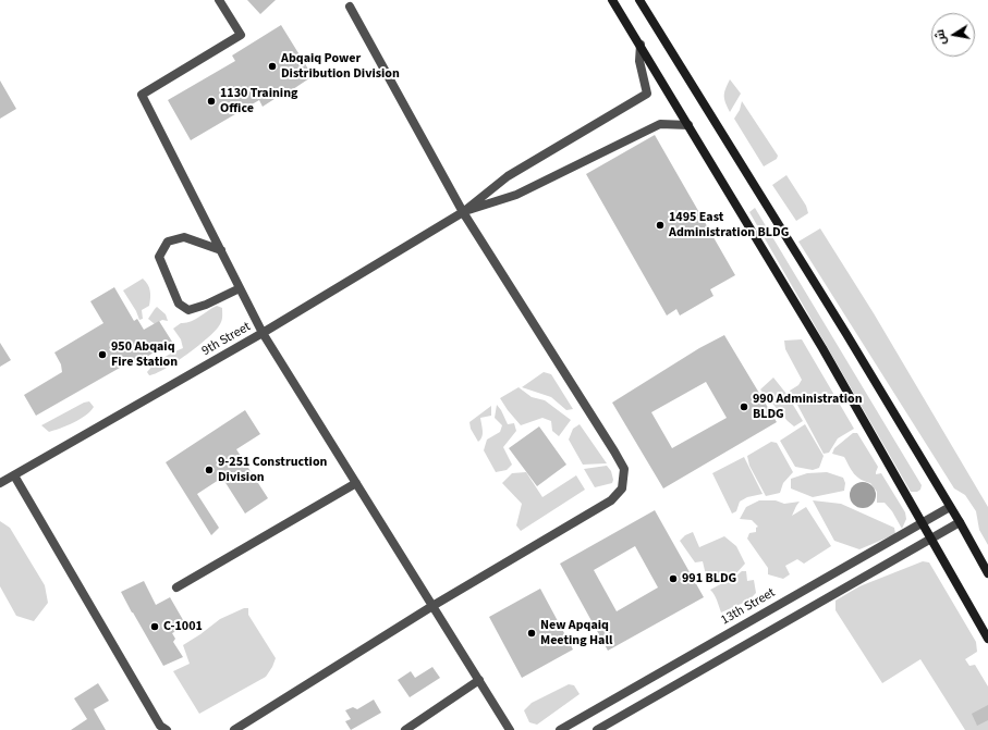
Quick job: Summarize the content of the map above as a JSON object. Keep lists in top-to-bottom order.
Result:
{
  "streets": {
    "street": ["9th Street", "13th Street"]
  },
  "places": [
    "Abqaiq Power Distribution Division",
    "1130 Training Office",
    "1495 East Administration BLDG",
    "950 Abqaiq Fire Station",
    "990 Administration BLDG",
    "9-251 Construction Division",
    "991 BLDG",
    "C-1001",
    "New Apqaiq Meeting Hall"
  ],
  "north": "left"
}
